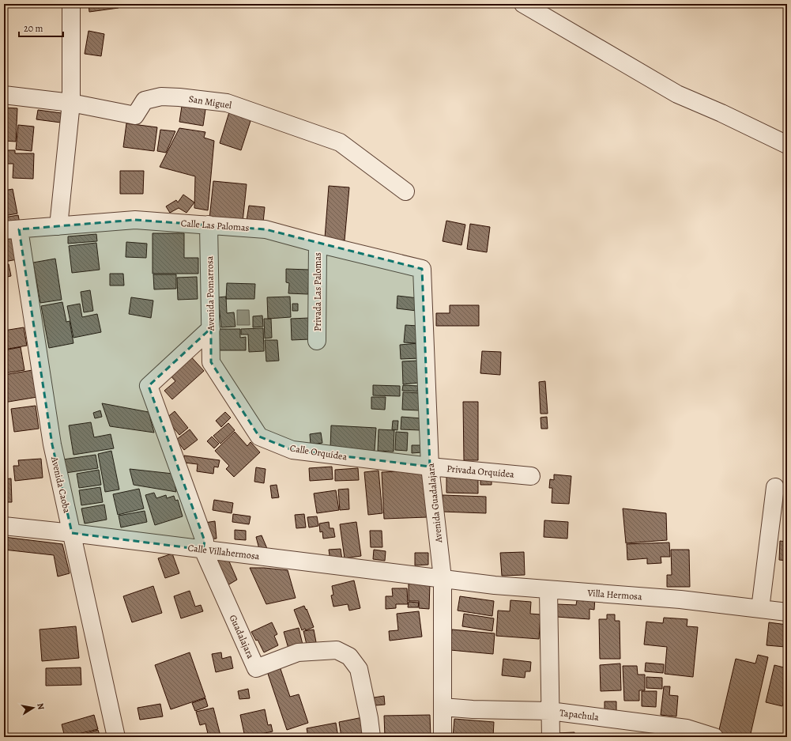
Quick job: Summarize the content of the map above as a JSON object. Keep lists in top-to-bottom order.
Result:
{
  "streets": {
    "street": [
      "San Miguel",
      "Calle Las Palomas",
      "Privada Las Palomas",
      "Avenida Pomarrosa",
      "Calle Orquídea",
      "Privada Orquídea",
      "Avenida Caoba",
      "Avenida Guadalajara",
      "Calle Villahermosa",
      "Villa Hermosa",
      "Guadalajara",
      "Tapachula"
    ]
  },
  "crossings": [
    ["Calle Las Palomas", "Privada Las Palomas"],
    ["Calle Las Palomas", "Avenida Pomarrosa"],
    ["Calle Las Palomas", "Avenida Caoba"],
    ["Calle Las Palomas", "Avenida Guadalajara"],
    ["Avenida Pomarrosa", "Calle Orquídea"],
    ["Calle Orquídea", "Privada Orquídea"],
    ["Calle Orquídea", "Avenida Guadalajara"],
    ["Privada Orquídea", "Avenida Guadalajara"],
    ["Avenida Caoba", "Calle Villahermosa"],
    ["Avenida Guadalajara", "Calle Villahermosa"],
    ["Avenida Guadalajara", "Villa Hermosa"],
    ["Avenida Guadalajara", "Tapachula"],
    ["Calle Villahermosa", "Villa Hermosa"],
    ["Calle Villahermosa", "Guadalajara"]
  ],
  "scale_bar": "20 m",
  "north": "right"
}
